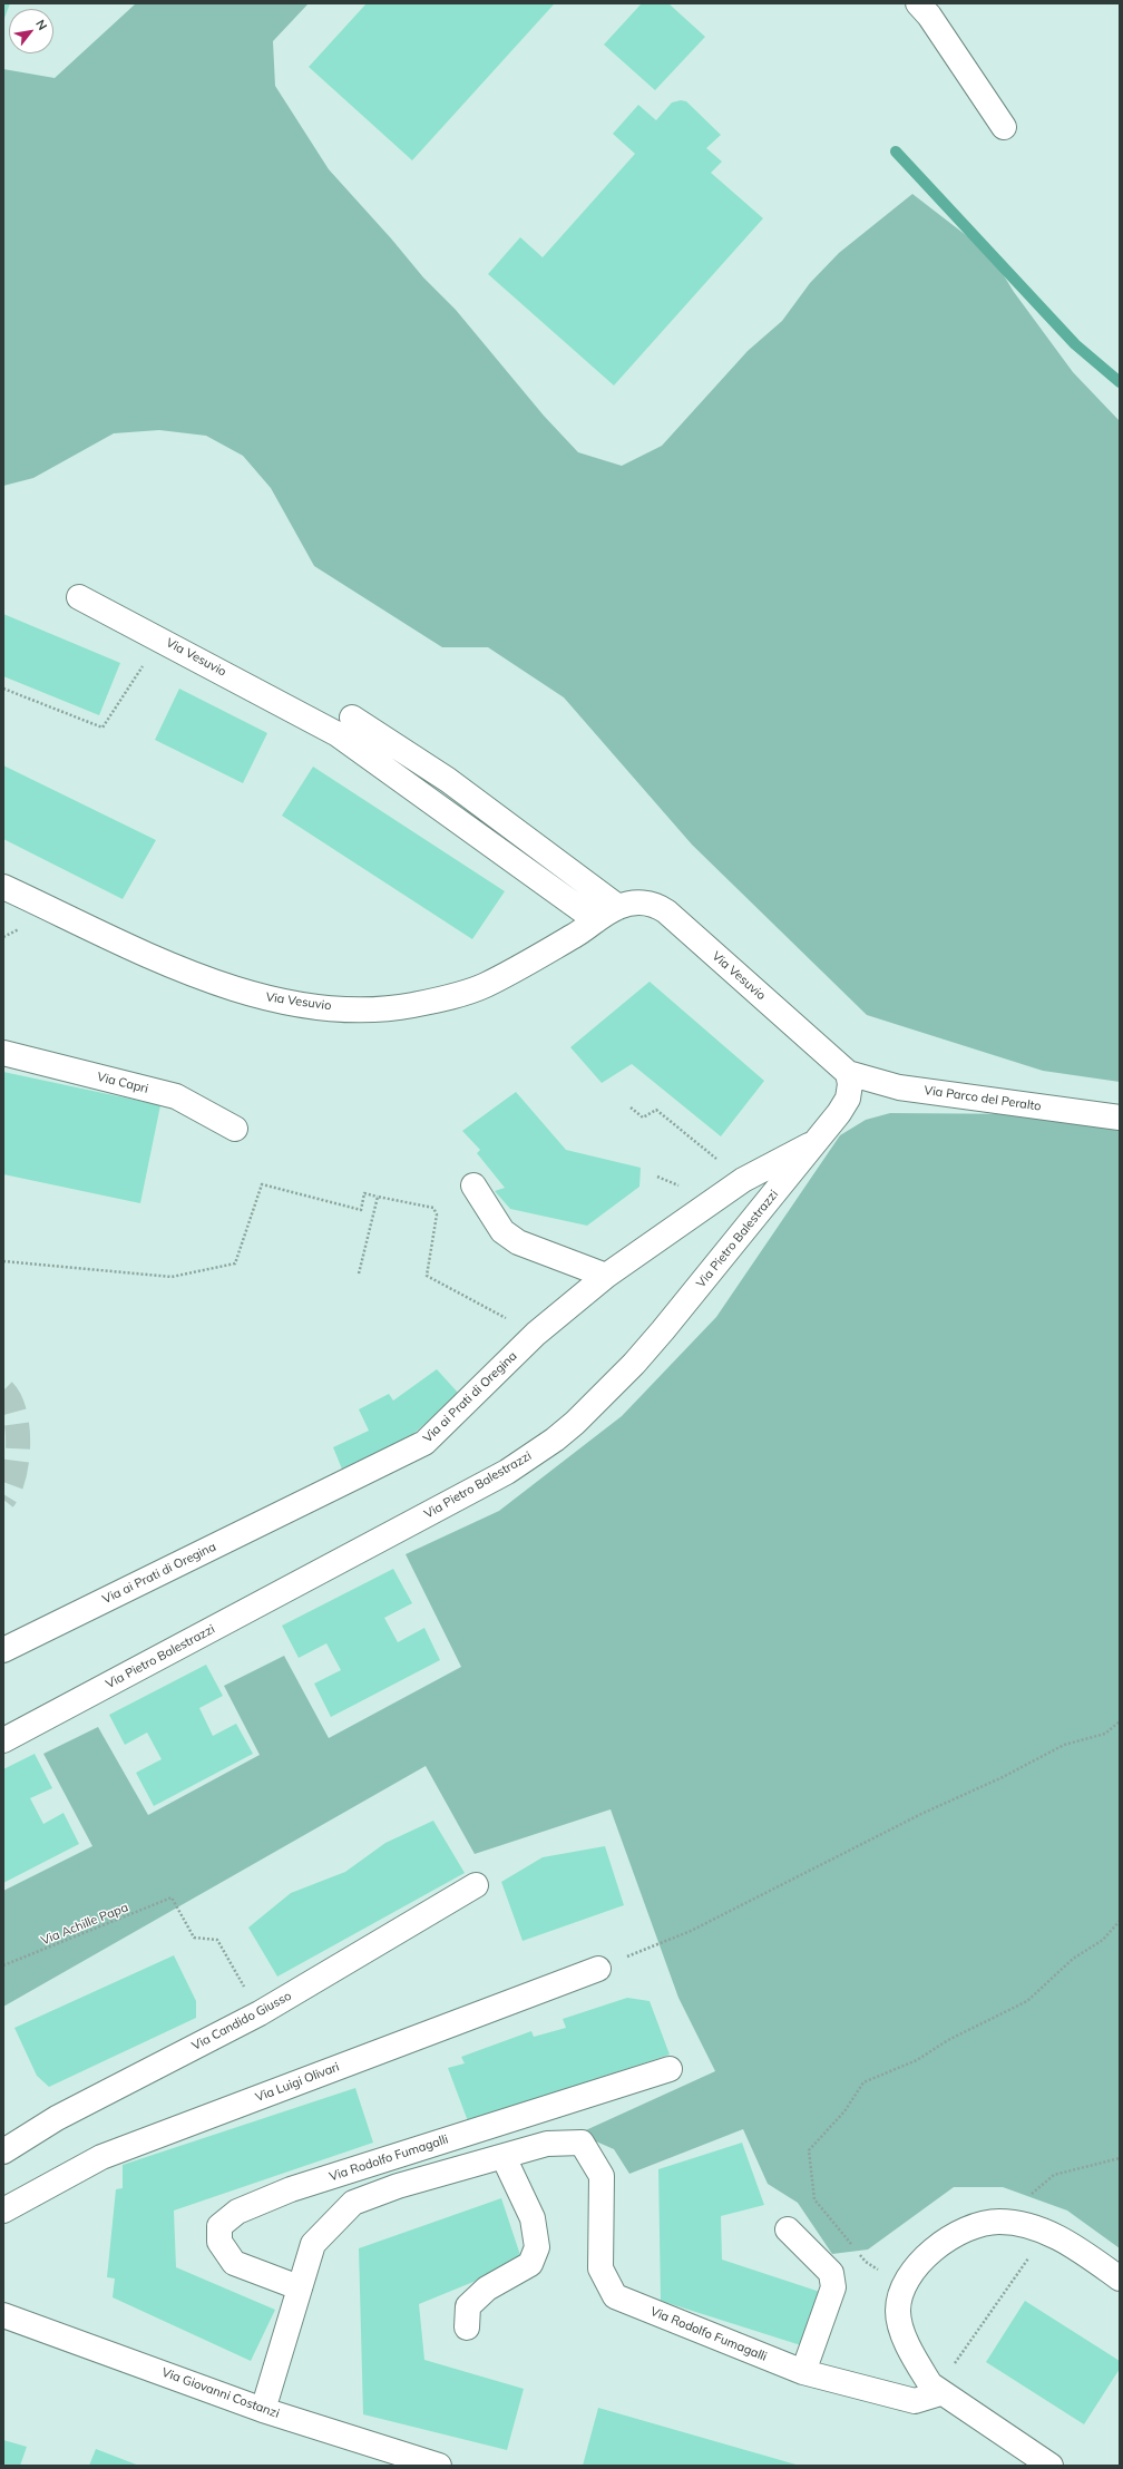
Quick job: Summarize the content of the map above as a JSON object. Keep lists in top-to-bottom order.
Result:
{
  "streets": {
    "street": [
      "Via Vesuvio",
      "Via Capri",
      "Via Parco del Peralto",
      "Via Pietro Balestrazzi",
      "Via ai Prati di Oregina",
      "Via Candido Giusso",
      "Via Luigi Olivari",
      "Via Rodolfo Fumagalli",
      "Via Giovanni Costanzi"
    ],
    "path": ["Via Achille Papa"]
  },
  "crossings": [
    ["Via Vesuvio", "Via Parco del Peralto"],
    ["Via Vesuvio", "Via Pietro Balestrazzi"],
    ["Via Parco del Peralto", "Via Pietro Balestrazzi"],
    ["Via Pietro Balestrazzi", "Via ai Prati di Oregina"],
    ["Via Achille Papa", "Via Candido Giusso"],
    ["Via Rodolfo Fumagalli", "Via Giovanni Costanzi"]
  ],
  "north": "top right"
}
